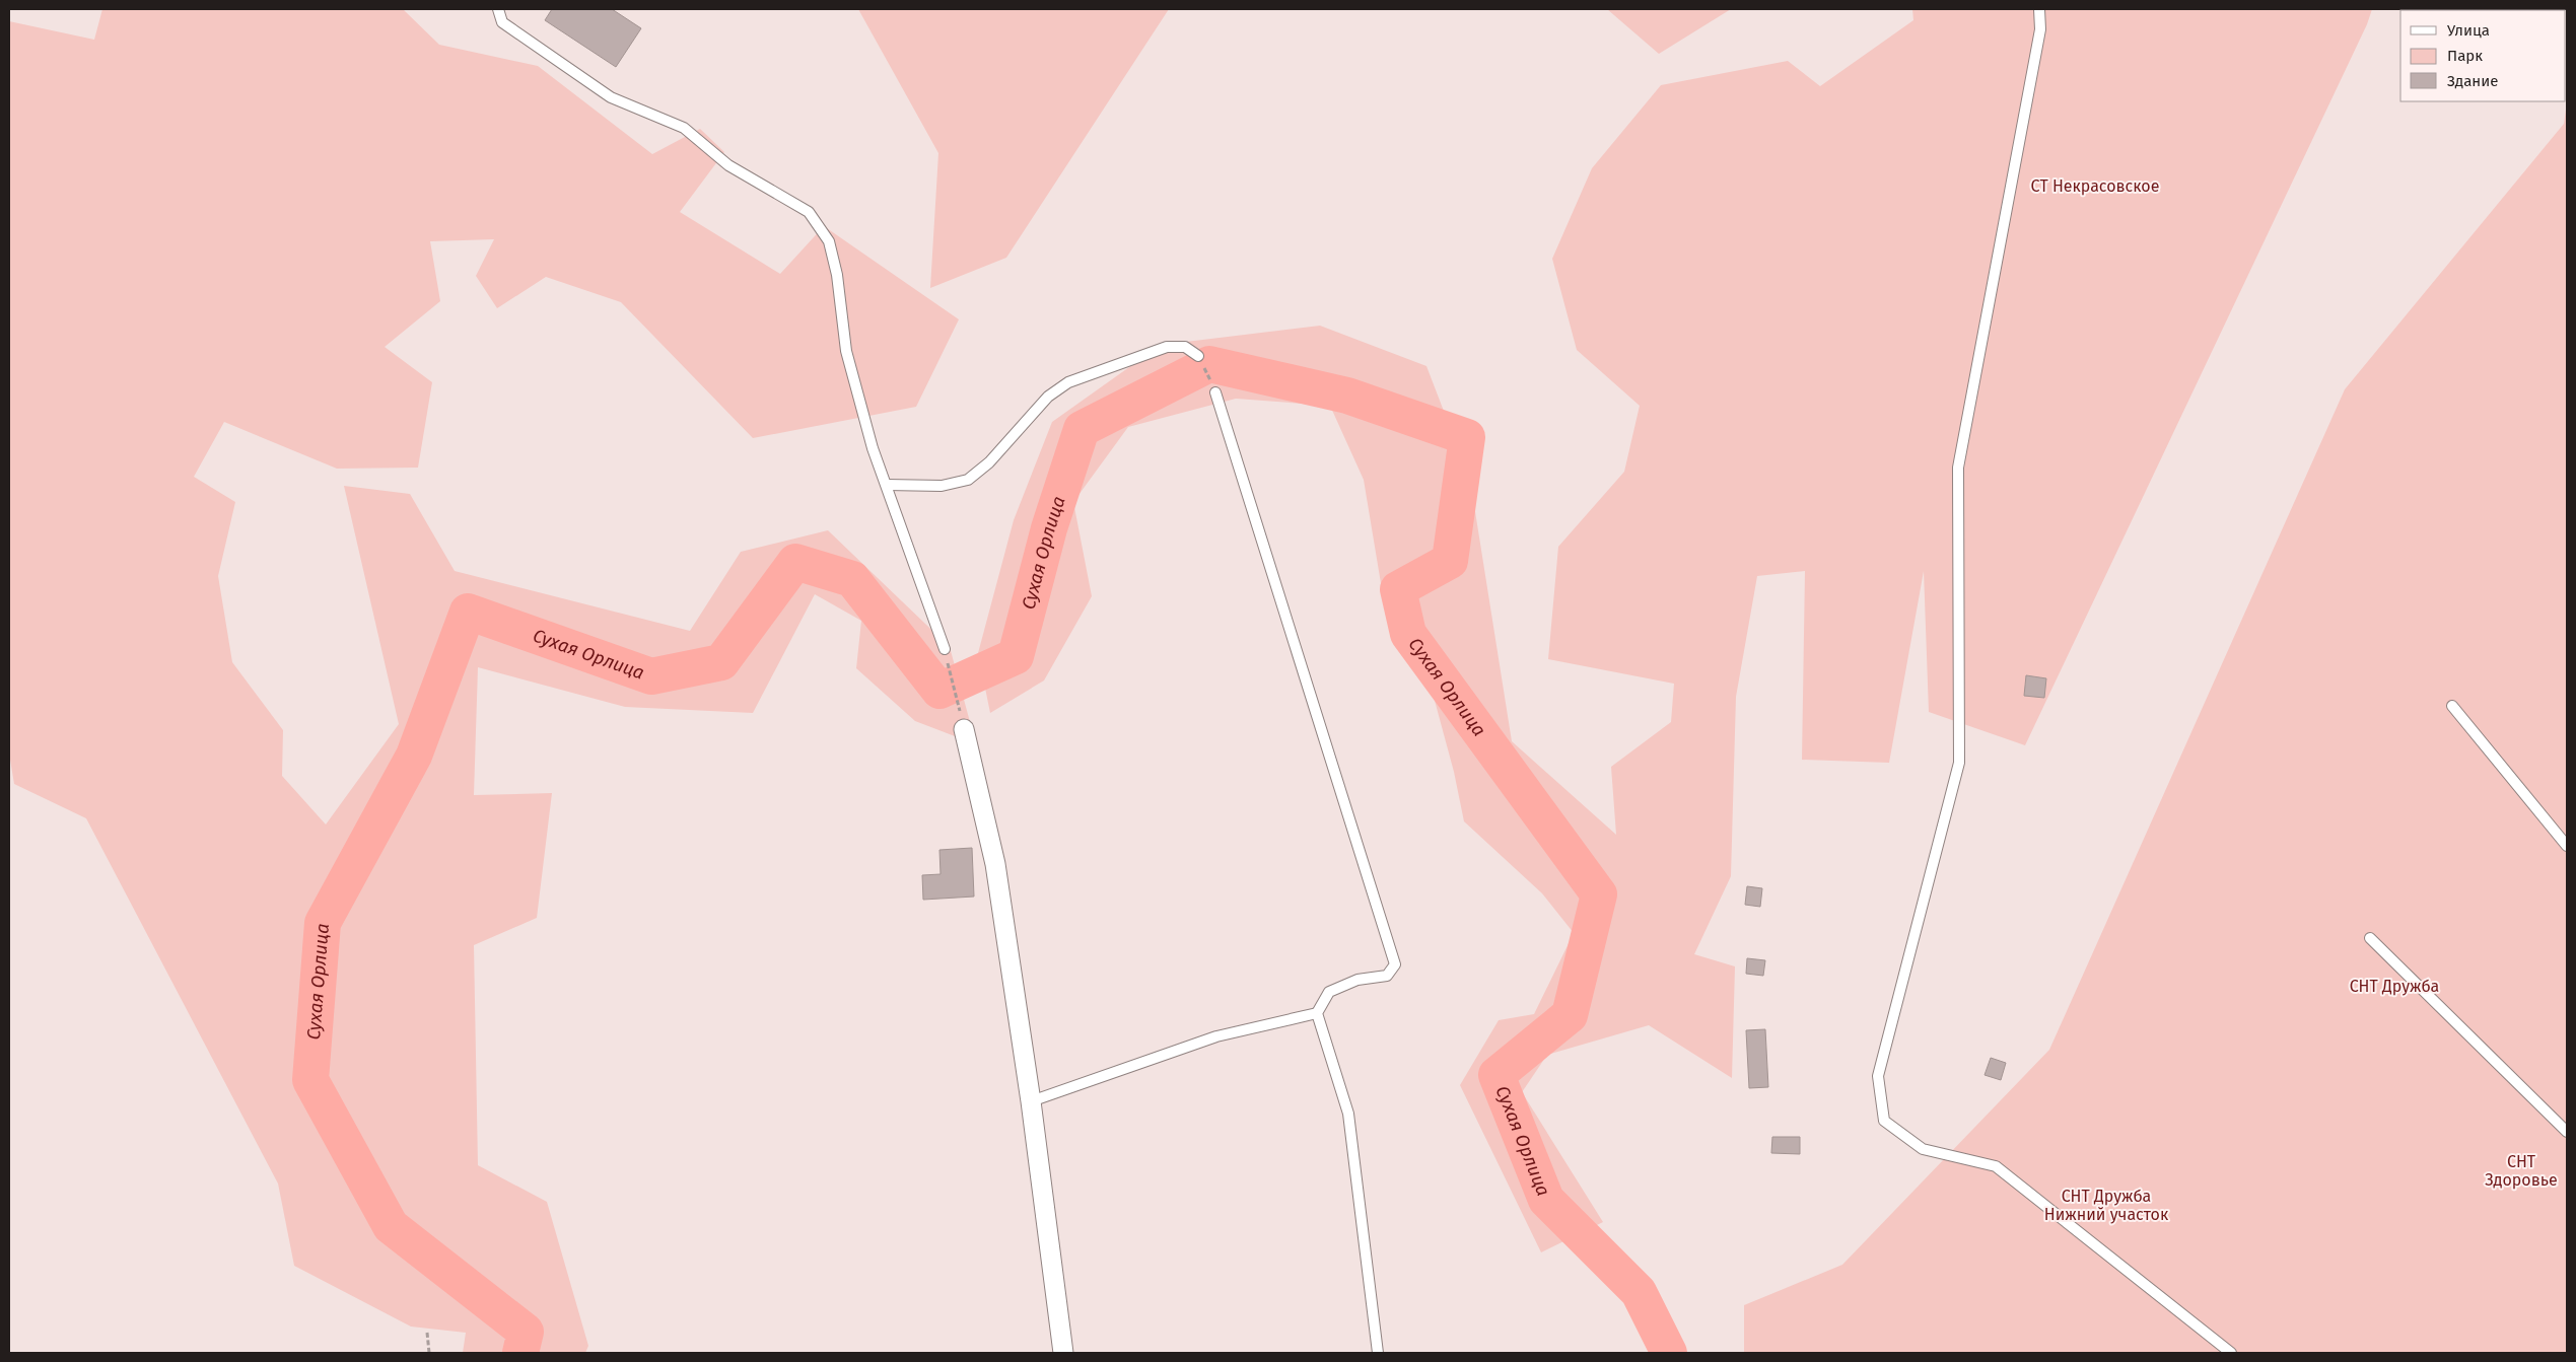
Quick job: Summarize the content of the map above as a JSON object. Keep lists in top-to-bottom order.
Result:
{
  "water": ["Сухая Орлица"],
  "parks": [
    "СТ Некрасовское",
    "СНТ Дружба",
    "СНТ Здоровье",
    "СНТ Дружба Нижний участок"
  ],
  "legend": ["Улица", "Парк", "Здание"]
}
